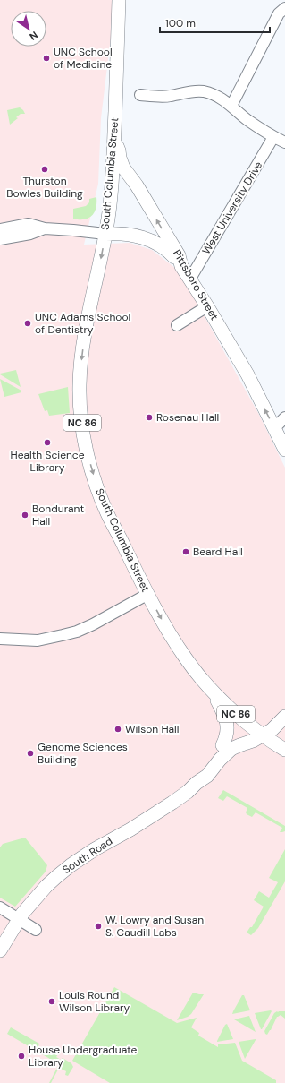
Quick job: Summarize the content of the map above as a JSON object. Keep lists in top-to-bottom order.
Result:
{
  "streets": {
    "main road": [
      "South Columbia Street",
      "Pittsboro Street",
      "NC 86",
      "South Road"
    ],
    "street": ["West University Drive"]
  },
  "crossings": [
    ["South Columbia Street", "Pittsboro Street"],
    ["South Columbia Street", "South Road"],
    ["West University Drive", "Pittsboro Street"]
  ],
  "one_way": ["South Columbia Street", "Pittsboro Street"],
  "places": [
    "UNC School of Medicine",
    "Thurston Bowles Building",
    "UNC Adams School of Dentistry",
    "Rosenau Hall",
    "Health Science Library",
    "Bondurant Hall",
    "Beard Hall",
    "Wilson Hall",
    "Genome Sciences Building",
    "W. Lowry and Susan S. Caudill Labs",
    "Louis Round Wilson Library",
    "House Undergraduate Library"
  ],
  "scale_bar": "100 m",
  "north": "bottom right"
}
